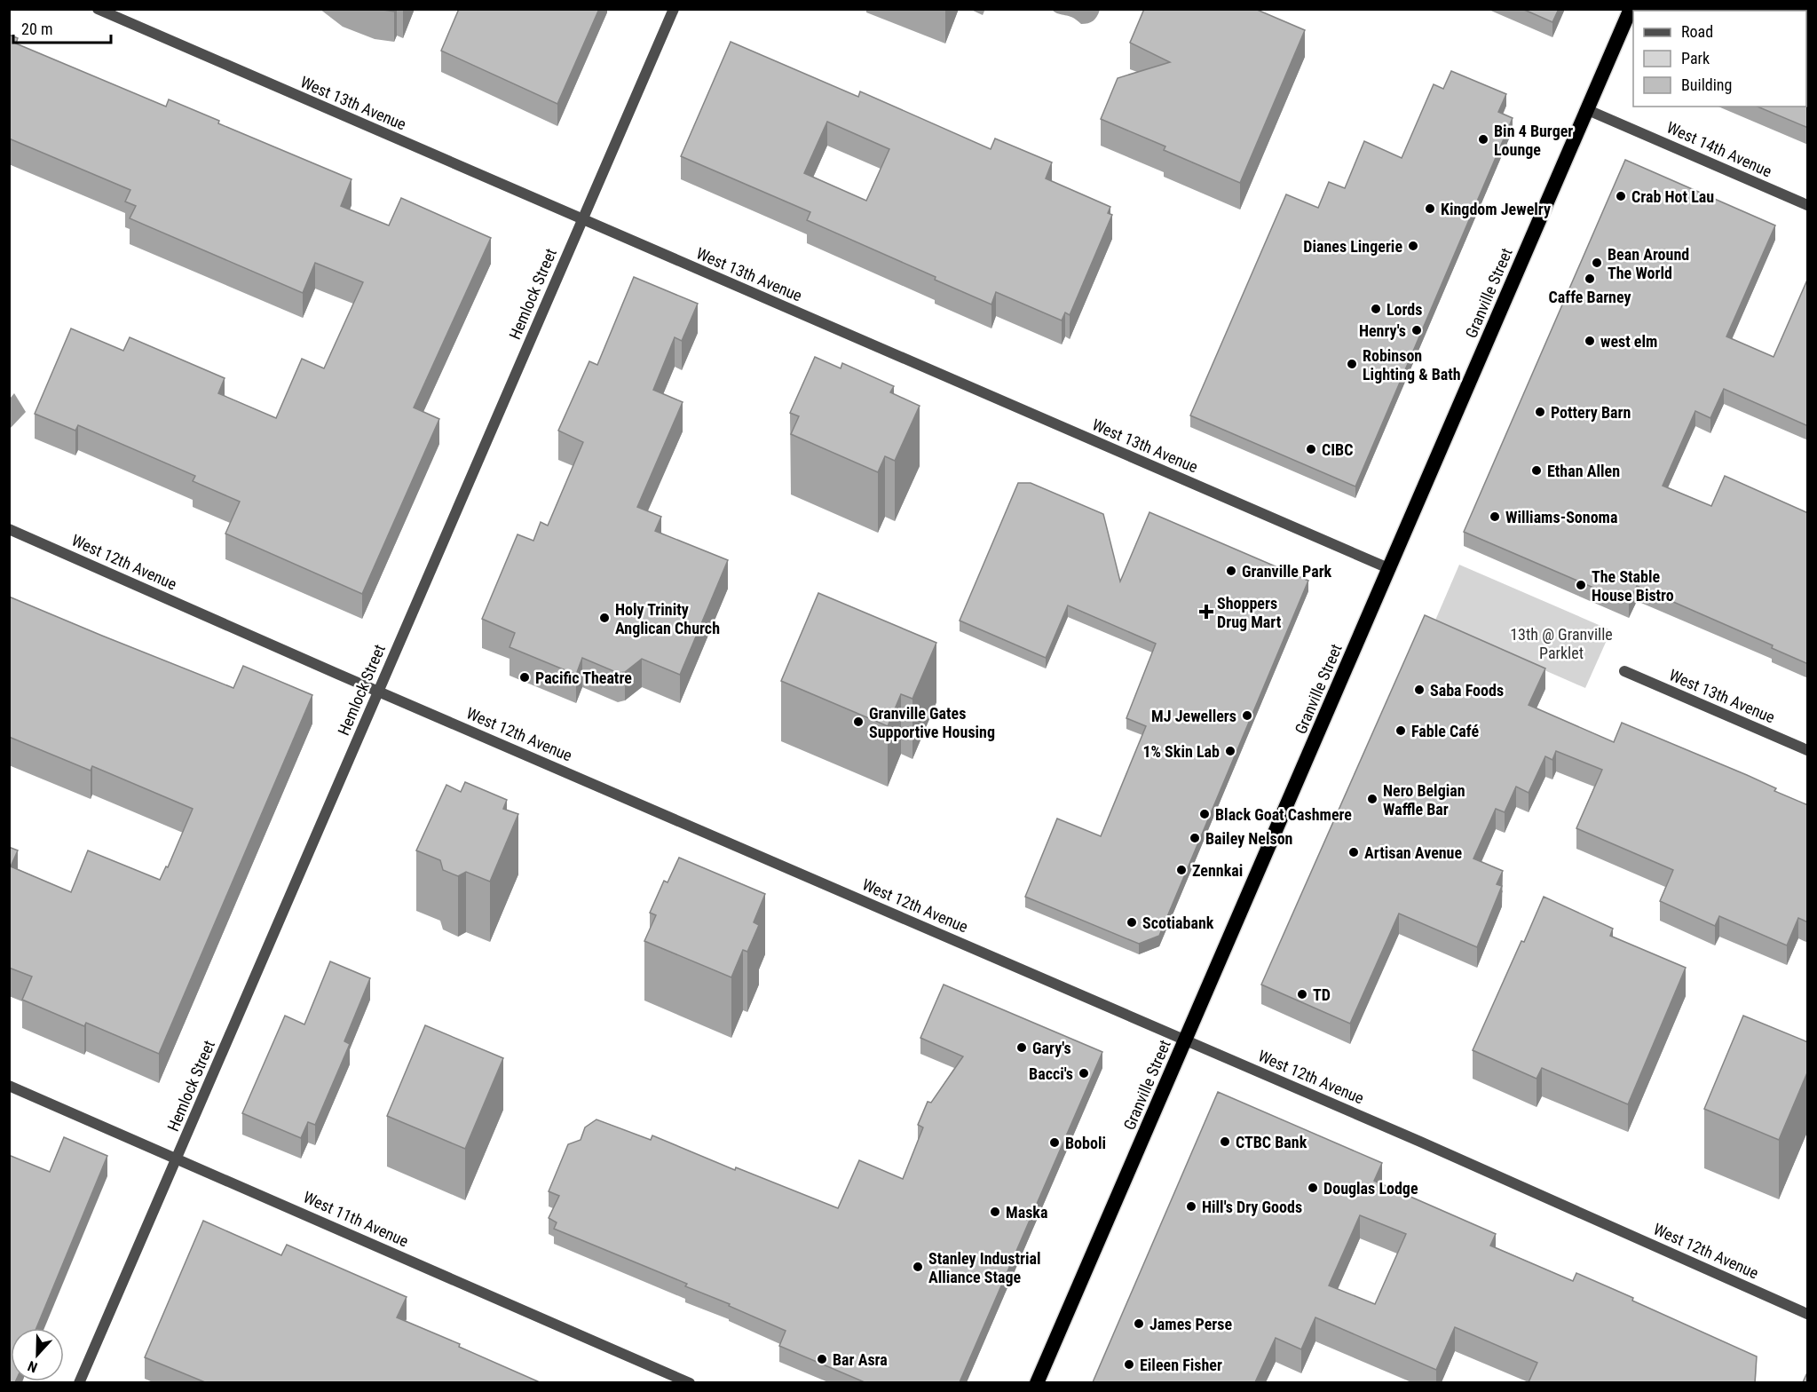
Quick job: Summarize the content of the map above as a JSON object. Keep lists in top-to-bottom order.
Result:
{
  "streets": {
    "highway": ["Granville Street"],
    "street": [
      "West 13th Avenue",
      "West 14th Avenue",
      "Hemlock Street",
      "West 12th Avenue",
      "West 11th Avenue"
    ]
  },
  "crossings": [
    ["West 13th Avenue", "Granville Street"],
    ["West 13th Avenue", "Hemlock Street"],
    ["West 14th Avenue", "Granville Street"],
    ["Granville Street", "West 12th Avenue"],
    ["Hemlock Street", "West 12th Avenue"],
    ["Hemlock Street", "West 11th Avenue"]
  ],
  "parks": ["13th @ Granville Parklet"],
  "places": {
    "other": [
      "Bin 4 Burger Lounge",
      "Crab Hot Lau",
      "Kingdom Jewelry",
      "Dianes Lingerie",
      "Bean Around The World",
      "Caffe Barney",
      "Lords",
      "Henry's",
      "west elm",
      "Robinson Lighting & Bath",
      "Pottery Barn",
      "CIBC",
      "Ethan Allen",
      "Williams-Sonoma",
      "Granville Park",
      "The Stable House Bistro",
      "Holy Trinity Anglican Church",
      "Pacific Theatre",
      "Saba Foods",
      "MJ Jewellers",
      "Granville Gates Supportive Housing",
      "Fable Café",
      "1% Skin Lab",
      "Nero Belgian Waffle Bar",
      "Black Goat Cashmere",
      "Bailey Nelson",
      "Artisan Avenue",
      "Zennkai",
      "Scotiabank",
      "TD",
      "Gary's",
      "Bacci's",
      "CTBC Bank",
      "Boboli",
      "Douglas Lodge",
      "Hill's Dry Goods",
      "Maska",
      "Stanley Industrial Alliance Stage",
      "James Perse",
      "Bar Asra",
      "Eileen Fisher"
    ],
    "health": ["Shoppers Drug Mart"]
  },
  "legend": ["Road", "Park", "Building"],
  "scale_bar": "20 m",
  "north": "bottom"
}
